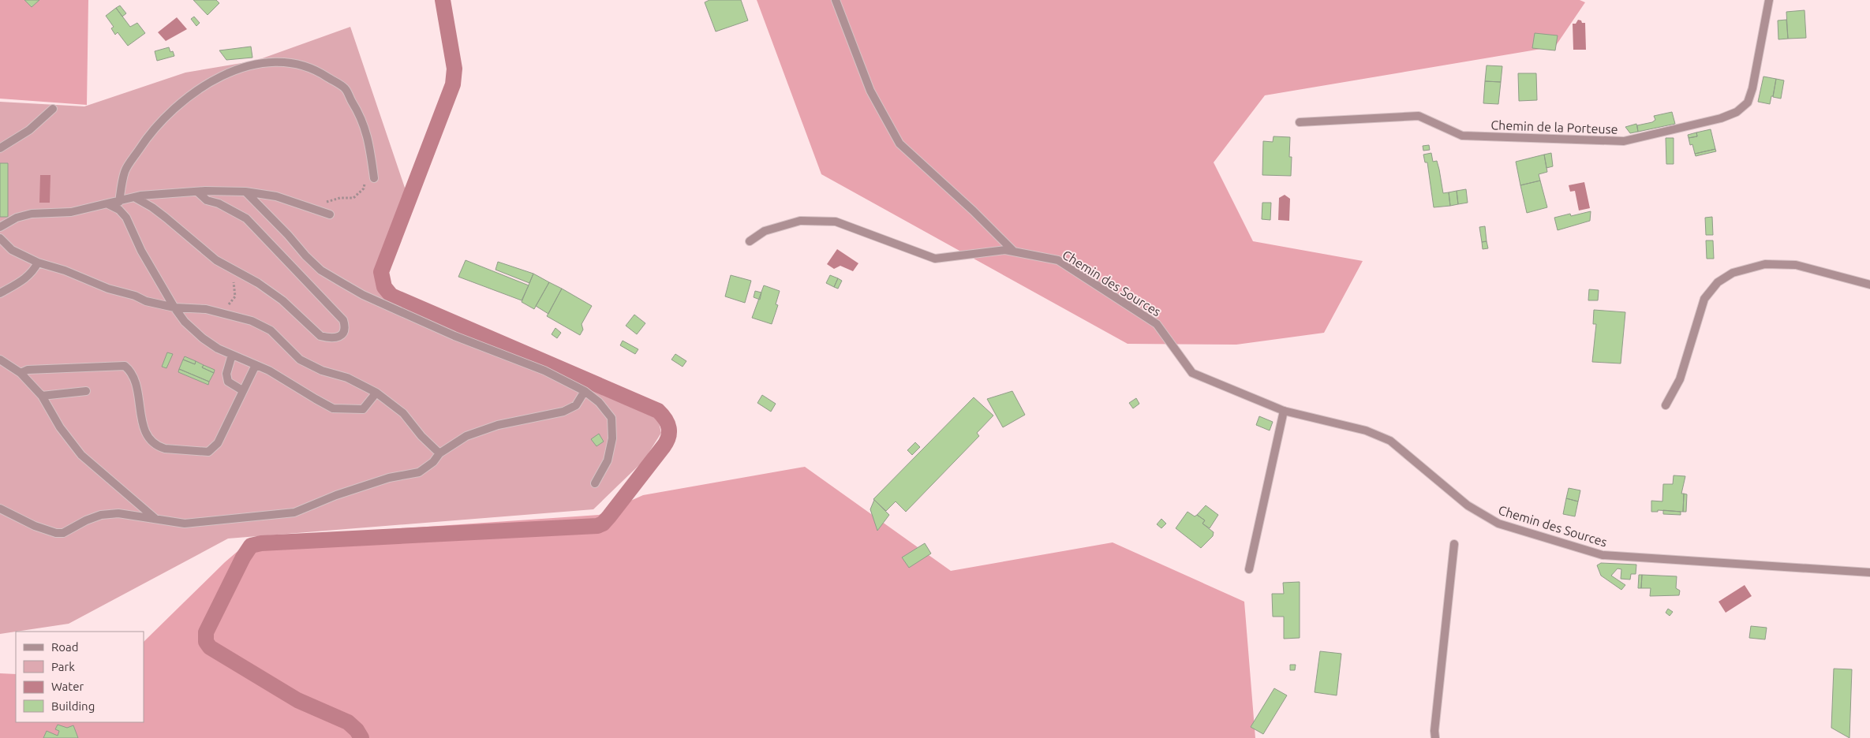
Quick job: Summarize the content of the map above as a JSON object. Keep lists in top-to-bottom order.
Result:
{
  "streets": {
    "street": ["Chemin de la Porteuse", "Chemin des Sources"]
  },
  "legend": [
    "Road",
    "Park",
    "Water",
    "Building"
  ]
}
